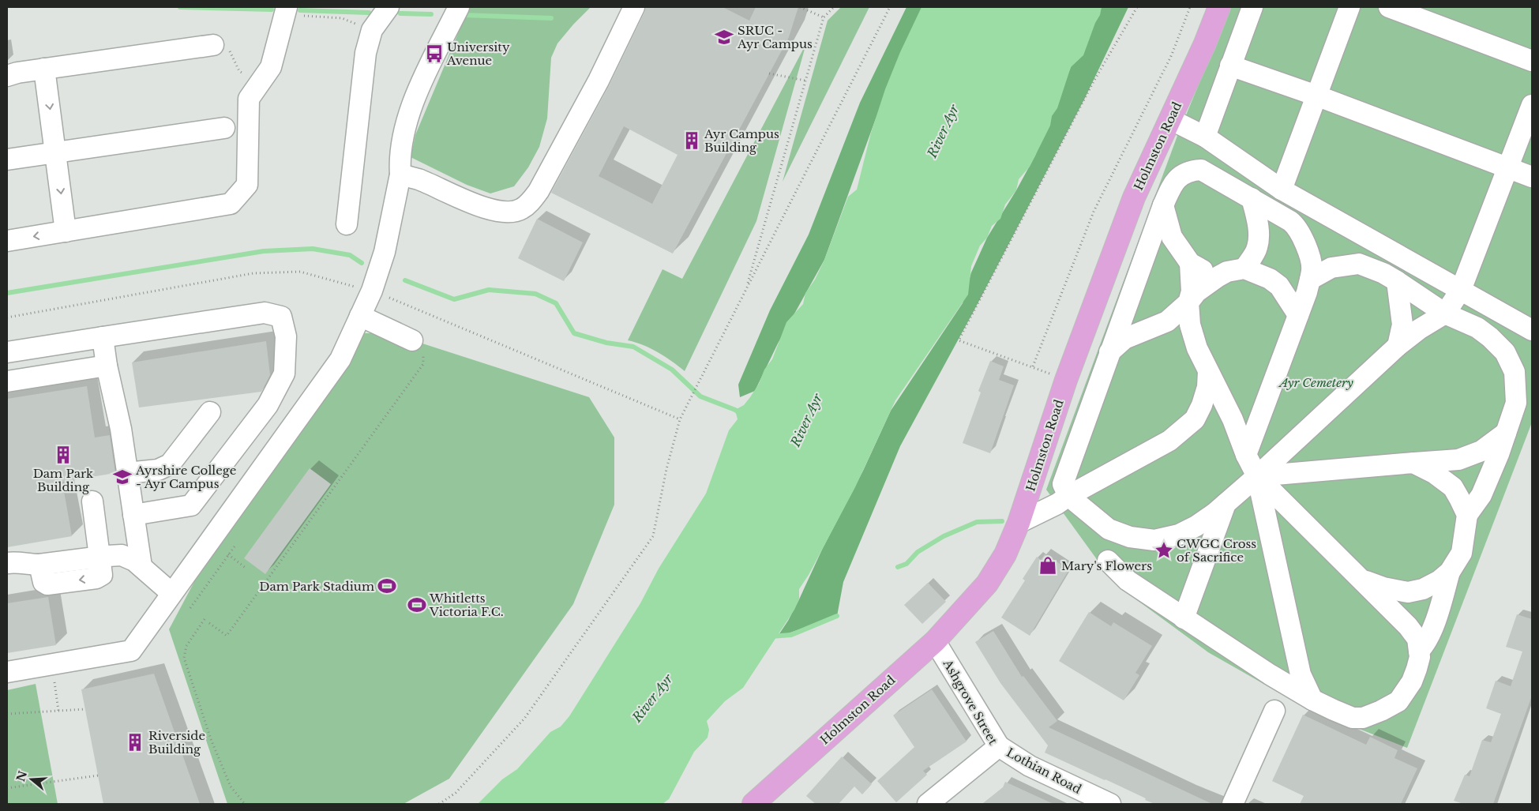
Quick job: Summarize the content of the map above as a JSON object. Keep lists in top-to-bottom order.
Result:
{
  "streets": {
    "main road": ["Holmston Road"],
    "street": ["Ashgrove Street", "Lothian Road"]
  },
  "crossings": [
    ["Holmston Road", "Ashgrove Street"],
    ["Ashgrove Street", "Lothian Road"]
  ],
  "water": ["River Ayr"],
  "parks": ["Ayr Cemetery"],
  "places": {
    "school or university": ["SRUC - Ayr Campus", "Ayrshire College - Ayr Campus"],
    "bus stop": ["University Avenue"],
    "building": ["Ayr Campus Building", "Dam Park Building", "Riverside Building"],
    "place": ["CWGC Cross of Sacrifice"],
    "shop": ["Mary's Flowers"],
    "sports": ["Dam Park Stadium", "Whitletts Victoria F.C."]
  },
  "north": "left"
}
